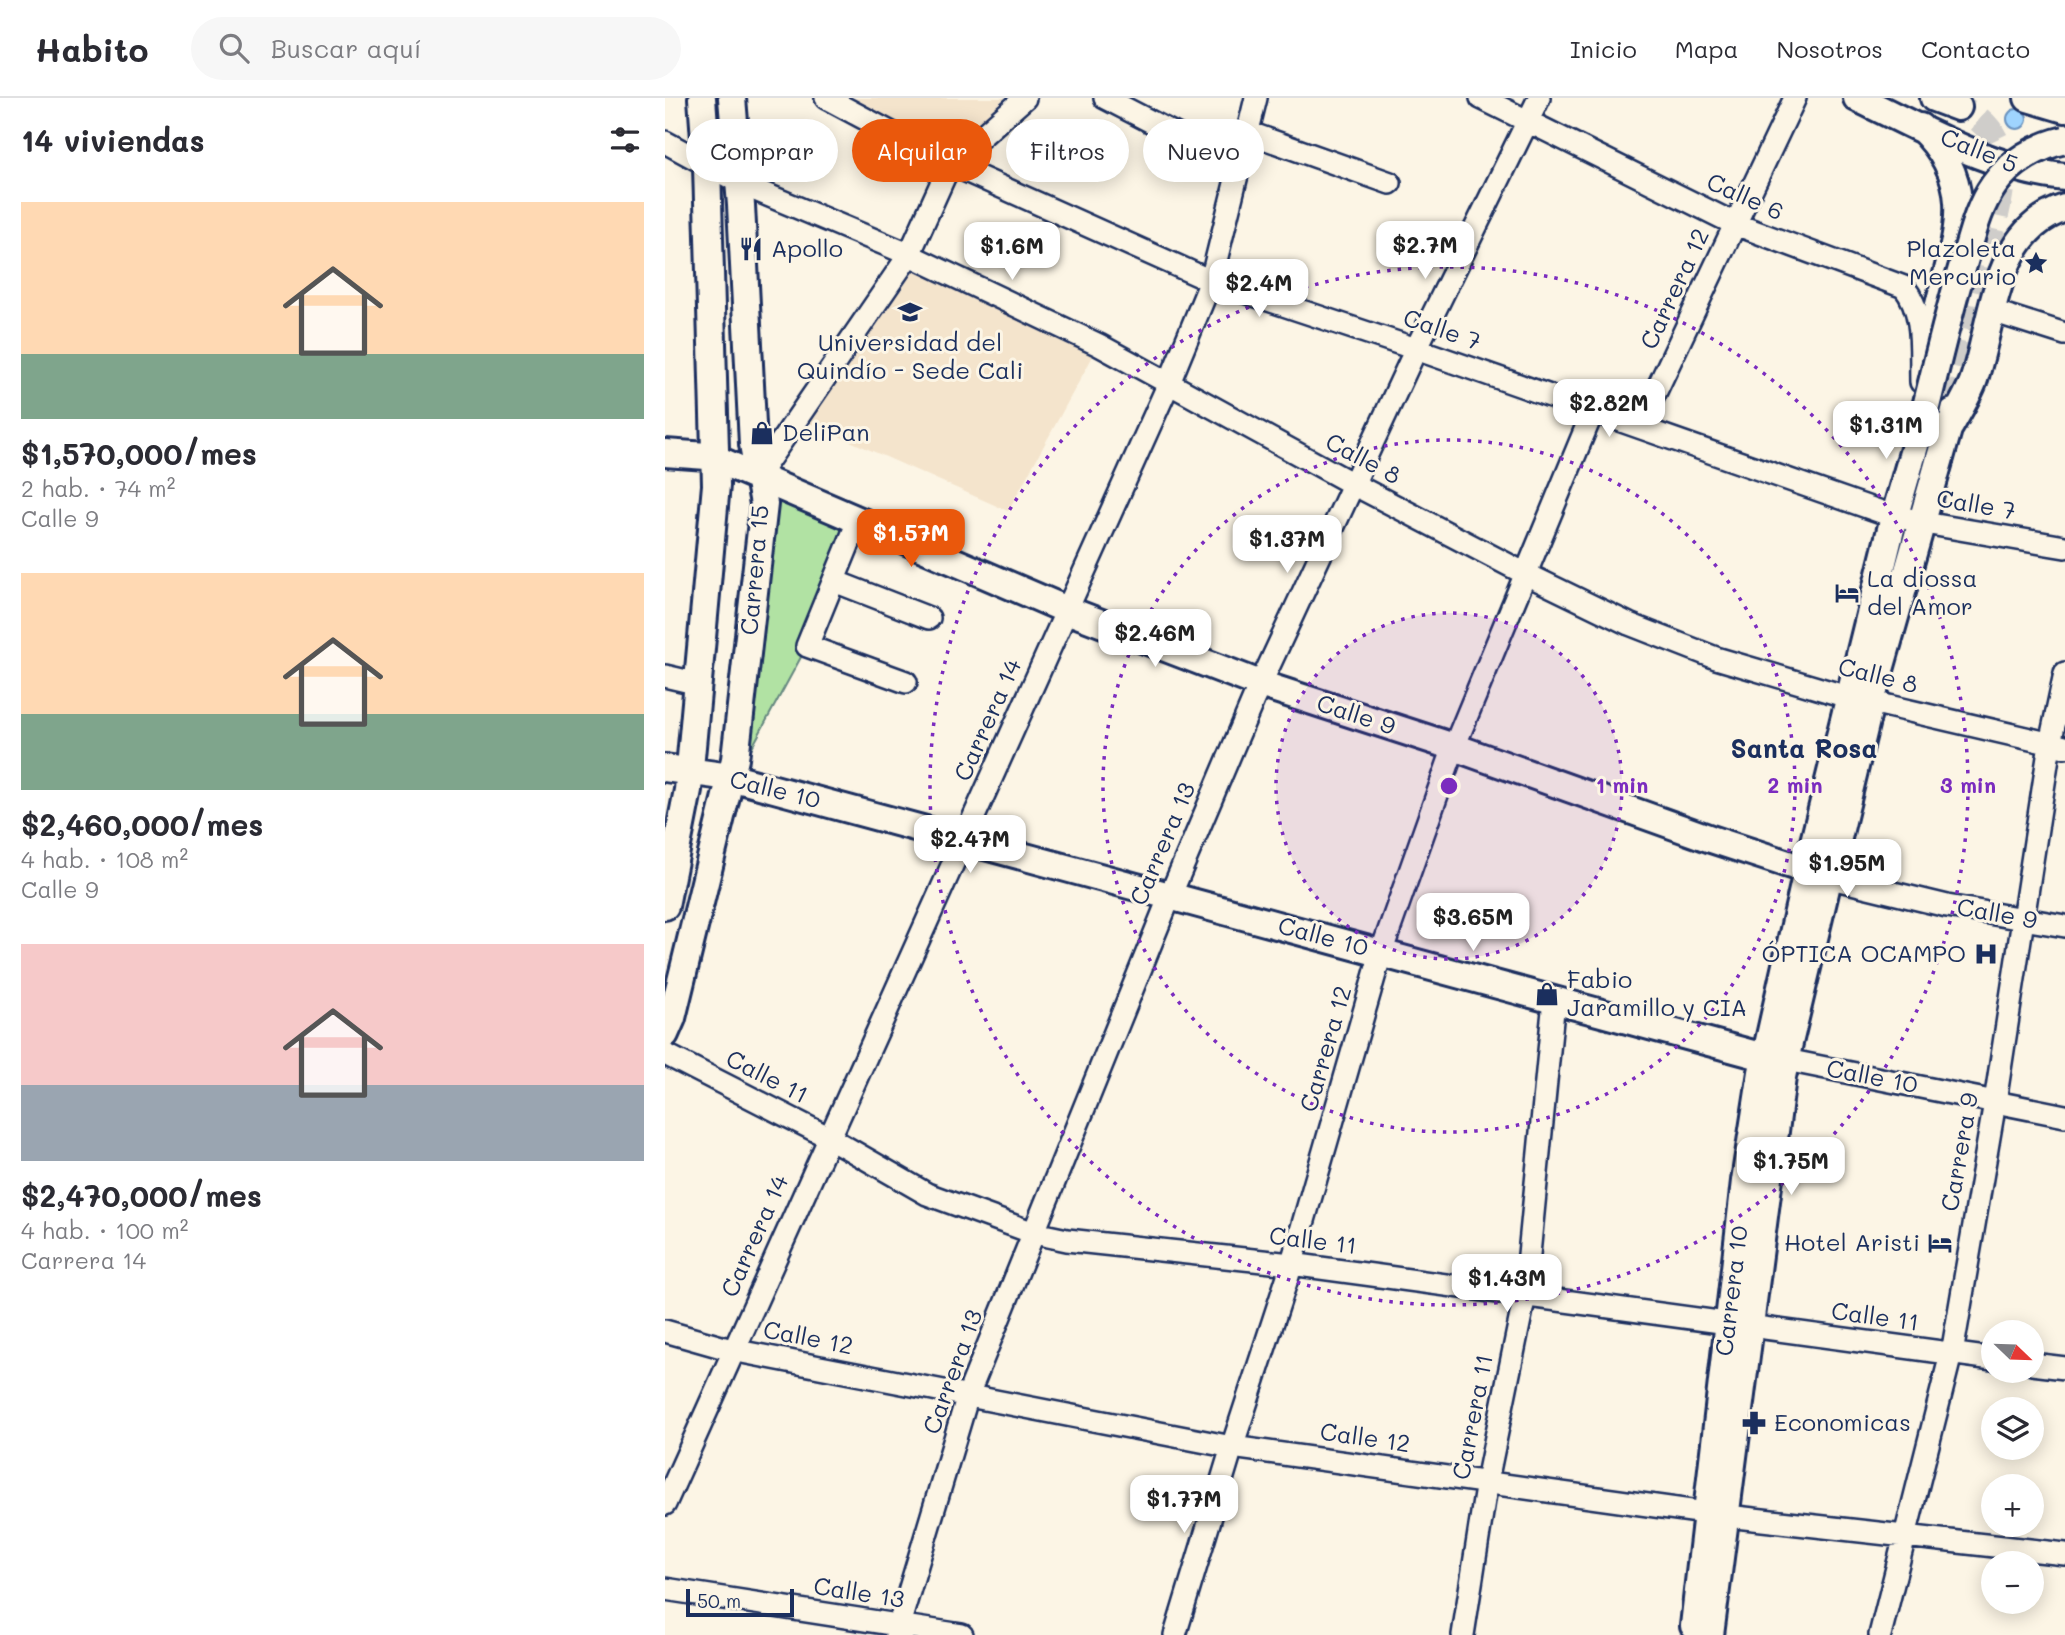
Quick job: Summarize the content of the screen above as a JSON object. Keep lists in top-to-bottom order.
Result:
{
  "streets": {
    "main road": [
      "Calle 5",
      "Carrera 15",
      "Calle 9",
      "Calle 10",
      "Carrera 10"
    ],
    "street": [
      "Calle 6",
      "Carrera 12",
      "Calle 7",
      "Calle 8",
      "Carrera 14",
      "Carrera 13",
      "Calle 11",
      "Carrera 9",
      "Calle 12",
      "Carrera 11",
      "Calle 13"
    ]
  },
  "crossings": [
    ["Calle 6", "Carrera 12"],
    ["Calle 6", "Carrera 13"],
    ["Carrera 12", "Calle 7"],
    ["Carrera 12", "Calle 8"],
    ["Carrera 12", "Calle 9"],
    ["Carrera 12", "Calle 10"],
    ["Carrera 12", "Calle 11"],
    ["Carrera 12", "Calle 12"],
    ["Calle 7", "Carrera 14"],
    ["Calle 7", "Carrera 13"],
    ["Calle 7", "Carrera 10"],
    ["Calle 8", "Carrera 15"],
    ["Calle 8", "Carrera 14"],
    ["Calle 8", "Carrera 13"],
    ["Calle 8", "Carrera 9"],
    ["Calle 8", "Carrera 10"],
    ["Carrera 15", "Calle 9"],
    ["Carrera 15", "Calle 10"],
    ["Calle 9", "Carrera 14"],
    ["Calle 9", "Carrera 13"],
    ["Calle 9", "Carrera 9"],
    ["Calle 9", "Carrera 10"],
    ["Carrera 14", "Calle 10"],
    ["Carrera 14", "Calle 11"],
    ["Carrera 14", "Calle 12"],
    ["Calle 10", "Carrera 13"],
    ["Calle 10", "Carrera 9"],
    ["Calle 10", "Carrera 10"],
    ["Calle 10", "Carrera 11"],
    ["Carrera 13", "Calle 11"],
    ["Carrera 13", "Calle 12"],
    ["Carrera 13", "Calle 13"],
    ["Calle 11", "Carrera 9"],
    ["Calle 11", "Carrera 10"],
    ["Calle 11", "Carrera 11"],
    ["Carrera 9", "Calle 12"],
    ["Carrera 10", "Calle 12"],
    ["Calle 12", "Carrera 11"]
  ],
  "districts": ["Santa Rosa"],
  "places": {
    "restaurant": ["Apollo"],
    "place": ["Plazoleta Mercurio"],
    "school or university": ["Universidad del Quindío - Sede Cali"],
    "shop": ["DeliPan", "Fabio Jaramillo y CIA"],
    "hotel": ["La diossa del Amor", "Hotel Aristi"],
    "hospital": ["ÓPTICA OCAMPO"],
    "pharmacy": ["Economicas"]
  },
  "scale_bar": "50 m",
  "north": "bottom right",
  "page": {
    "header": "Habito",
    "search": "Buscar aquí",
    "nav": [
      "Inicio",
      "Mapa",
      "Nosotros",
      "Contacto"
    ],
    "heading": "14 viviendas",
    "chip": [
      "Comprar",
      "Alquilar",
      "Filtros",
      "Nuevo"
    ],
    "list": [
      {
        "name": "$1,570,000/mes",
        "note": "2 hab. · 74 m² · Calle 9"
      },
      {
        "name": "$2,460,000/mes",
        "note": "4 hab. · 108 m² · Calle 9"
      },
      {
        "name": "$2,470,000/mes",
        "note": "4 hab. · 100 m² · Carrera 14"
      }
    ],
    "price": [
      "$2.7M",
      "$1.6M",
      "$2.4M",
      "$2.82M",
      "$1.31M",
      "$1.57M",
      "$1.37M",
      "$2.46M",
      "$2.47M",
      "$1.95M",
      "$3.65M",
      "$1.75M",
      "$1.43M",
      "$1.77M"
    ],
    "map_buttons": ["+", "−"],
    "scale": "50 m"
  },
  "rings": ["1 min", "2 min", "3 min"]
}
